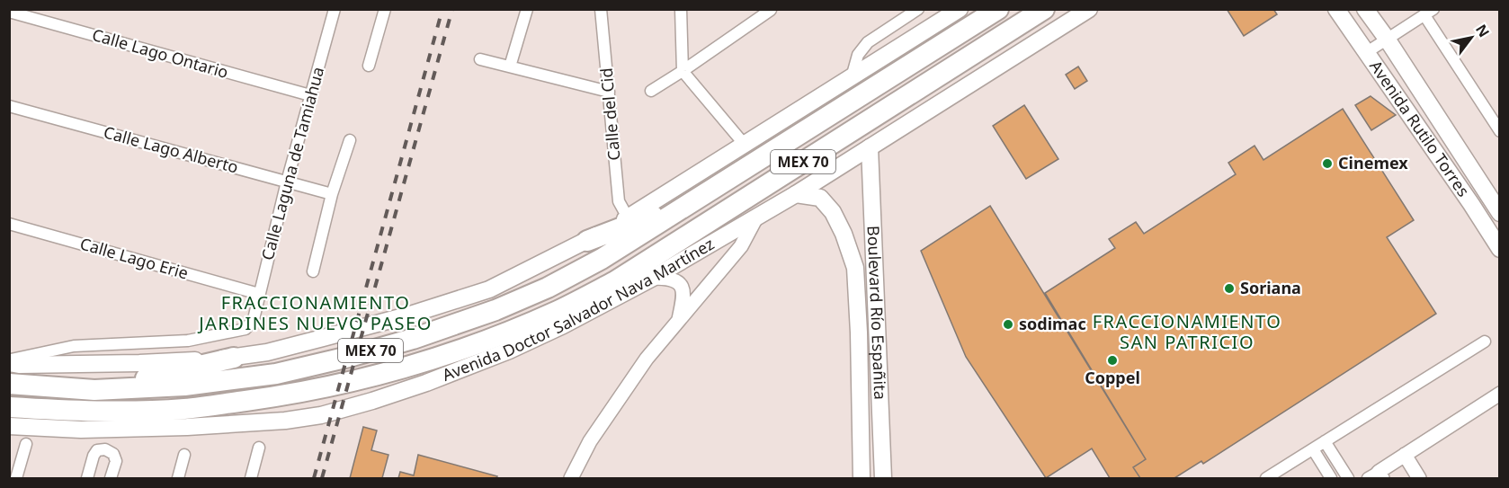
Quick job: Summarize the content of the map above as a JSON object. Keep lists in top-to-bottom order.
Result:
{
  "streets": {
    "highway": ["MEX 70", "Avenida Doctor Salvador Nava Martínez"],
    "main road": ["Avenida Rutilo Torres", "Boulevard Río Españita"],
    "street": [
      "Calle Lago Ontario",
      "Calle del Cid",
      "Calle Lago Alberto",
      "Calle Laguna de Tamiahua",
      "Calle Lago Erie"
    ]
  },
  "crossings": [
    ["Calle Lago Ontario", "Calle Laguna de Tamiahua"],
    ["Calle Lago Alberto", "Calle Laguna de Tamiahua"],
    ["Calle Laguna de Tamiahua", "Calle Lago Erie"],
    ["Avenida Doctor Salvador Nava Martínez", "Boulevard Río Españita"]
  ],
  "districts": ["FRACCIONAMIENTO JARDINES NUEVO PASEO", "FRACCIONAMIENTO SAN PATRICIO"],
  "places": [
    "Cinemex",
    "Soriana",
    "sodimac",
    "Coppel"
  ],
  "north": "top right"
}
